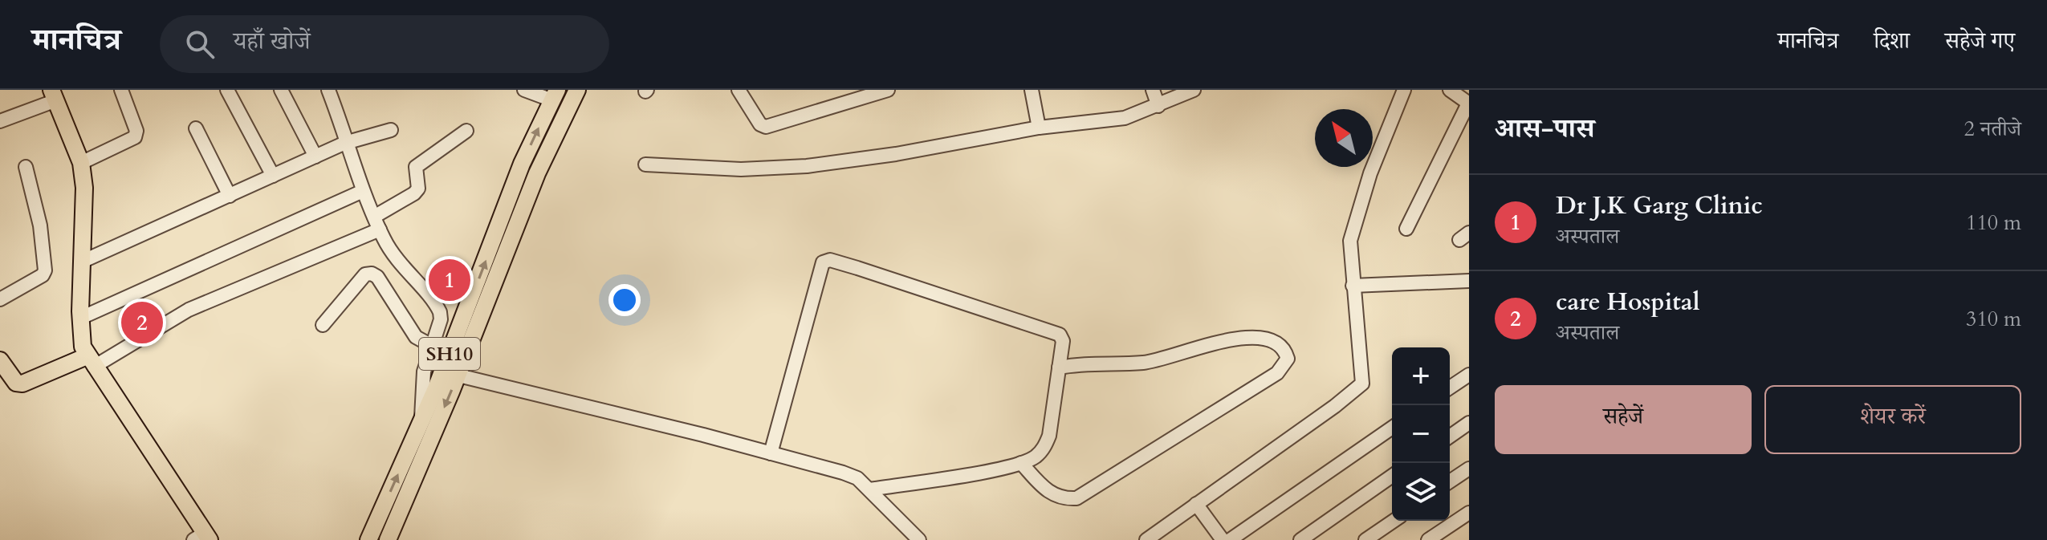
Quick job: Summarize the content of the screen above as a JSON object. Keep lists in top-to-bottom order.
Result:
{
  "streets": {
    "main road": ["SH10"]
  },
  "north": "top left",
  "page": {
    "header": "मानचित्र",
    "search": "यहाँ खोजें",
    "nav": ["मानचित्र", "दिशा", "सहेजे गए"],
    "heading": ["आस-पास", "2 नतीजे"],
    "list": [
      {
        "mark": "1",
        "name": "Dr J.K Garg Clinic",
        "note": "अस्पताल",
        "value": "110 m"
      },
      {
        "mark": "2",
        "name": "care Hospital",
        "note": "अस्पताल",
        "value": "310 m"
      }
    ],
    "pins": ["1", "2"],
    "map_buttons": ["+", "−"],
    "buttons": ["सहेजें", "शेयर करें"]
  }
}
